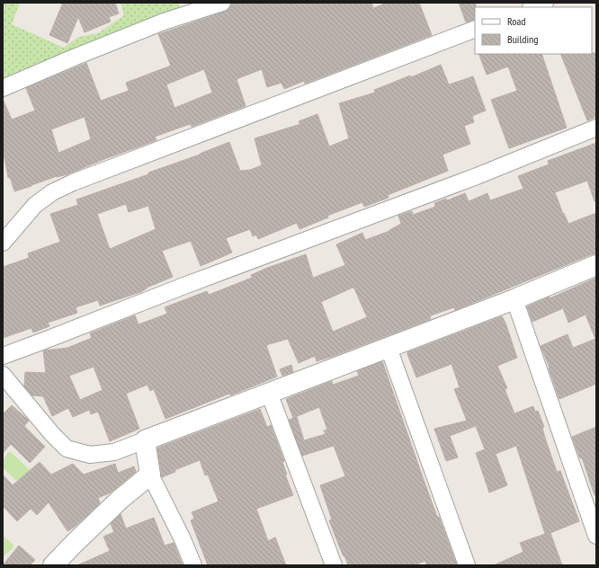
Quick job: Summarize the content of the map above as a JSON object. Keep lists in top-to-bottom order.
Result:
{
  "legend": ["Road", "Building"]
}
